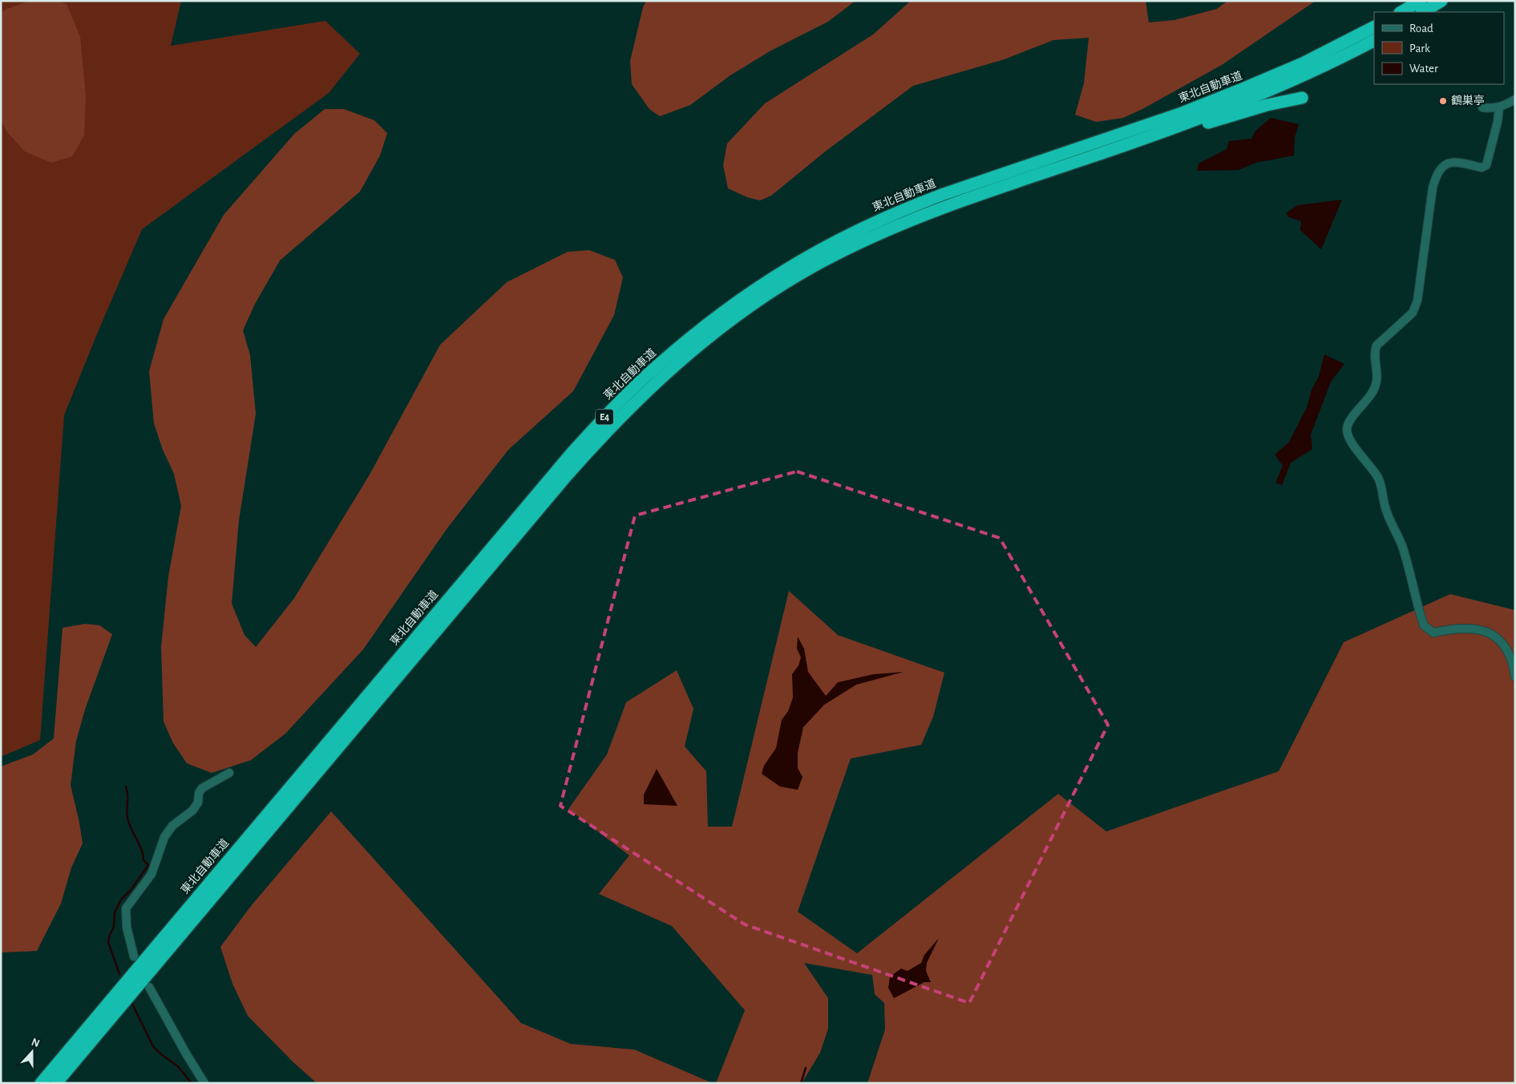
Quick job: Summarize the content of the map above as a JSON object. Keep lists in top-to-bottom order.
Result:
{
  "streets": {
    "highway": ["東北自動車道", "E4"]
  },
  "places": ["鶴巣亭"],
  "legend": ["Road", "Park", "Water"],
  "north": "top"
}
